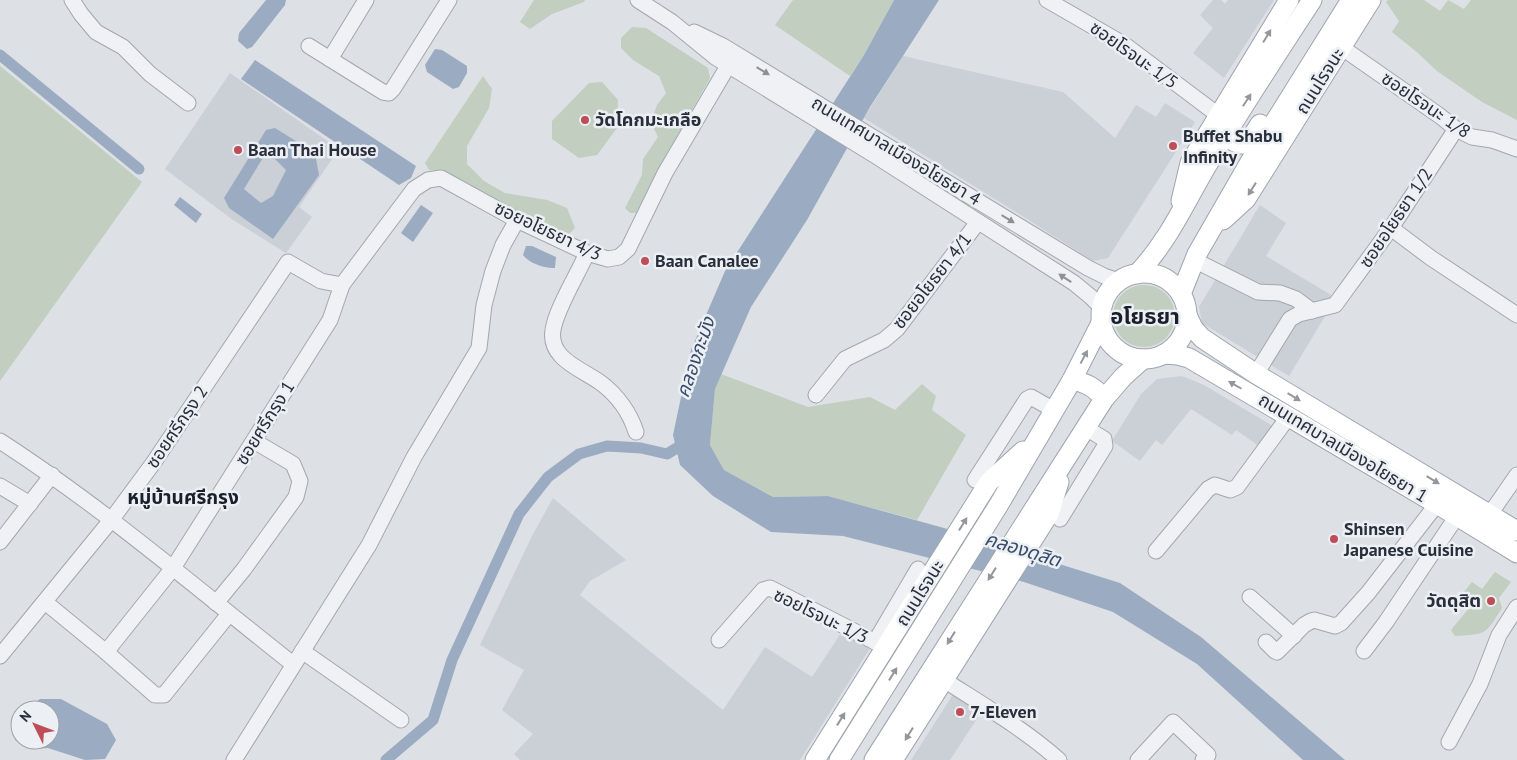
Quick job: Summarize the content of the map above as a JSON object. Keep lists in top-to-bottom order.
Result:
{
  "streets": {
    "main road": ["ถนนโรจนะ", "ถนนเทศบาลเมืองอโยธยา 1"],
    "street": [
      "ซอยโรจนะ 1/5",
      "ซอยโรจนะ 1/8",
      "ถนนเทศบาลเมืองอโยธยา 4",
      "ซอยอโยธยา 1/2",
      "ซอยอโยธยา 4/3",
      "ซอยอโยธยา 4/1",
      "ซอยศรีกรุง 1",
      "ซอยศรีกรุง 2",
      "ซอยโรจนะ 1/3"
    ]
  },
  "crossings": [
    ["ถนนโรจนะ", "ซอยโรจนะ 1/8"],
    ["ถนนโรจนะ", "ถนนเทศบาลเมืองอโยธยา 4"],
    ["ถนนโรจนะ", "ถนนเทศบาลเมืองอโยธยา 1"],
    ["ถนนโรจนะ", "ซอยโรจนะ 1/3"],
    ["ซอยโรจนะ 1/8", "ซอยอโยธยา 1/2"],
    ["ถนนเทศบาลเมืองอโยธยา 4", "ซอยอโยธยา 4/3"],
    ["ถนนเทศบาลเมืองอโยธยา 4", "ซอยอโยธยา 4/1"],
    ["ถนนเทศบาลเมืองอโยธยา 4", "ถนนเทศบาลเมืองอโยธยา 1"],
    ["ซอยอโยธยา 4/3", "ซอยศรีกรุง 1"],
    ["ซอยอโยธยา 4/3", "ซอยศรีกรุง 2"],
    ["ซอยศรีกรุง 1", "ซอยศรีกรุง 2"]
  ],
  "districts": ["อโยธยา", "หมู่บ้านศรีกรุง"],
  "water": ["คลองกะมัง", "คลองดุสิต"],
  "places": [
    "วัดโคกมะเกลือ",
    "Buffet Shabu Infinity",
    "Baan Thai House",
    "Baan Canalee",
    "Shinsen Japanese Cuisine",
    "วัดดุสิต",
    "7-Eleven"
  ],
  "north": "top left"
}
